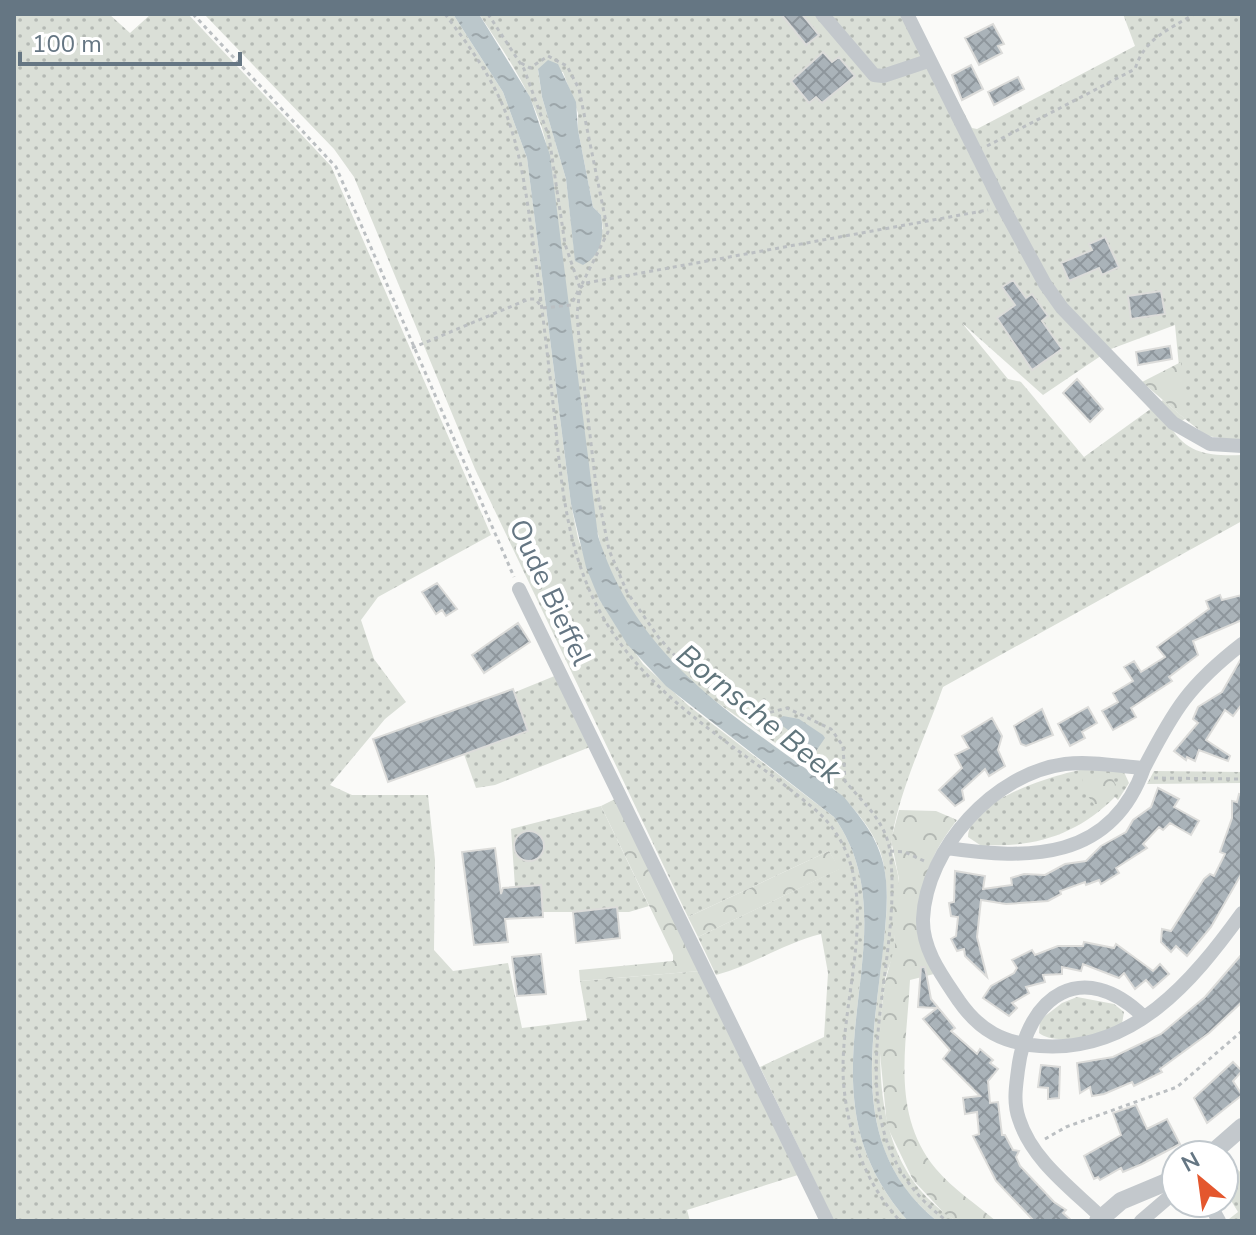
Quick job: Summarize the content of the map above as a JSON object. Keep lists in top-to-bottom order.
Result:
{
  "streets": {
    "street": ["Oude Bieffel"]
  },
  "water": ["Bornsche Beek"],
  "scale_bar": "100 m",
  "north": "top left"
}
